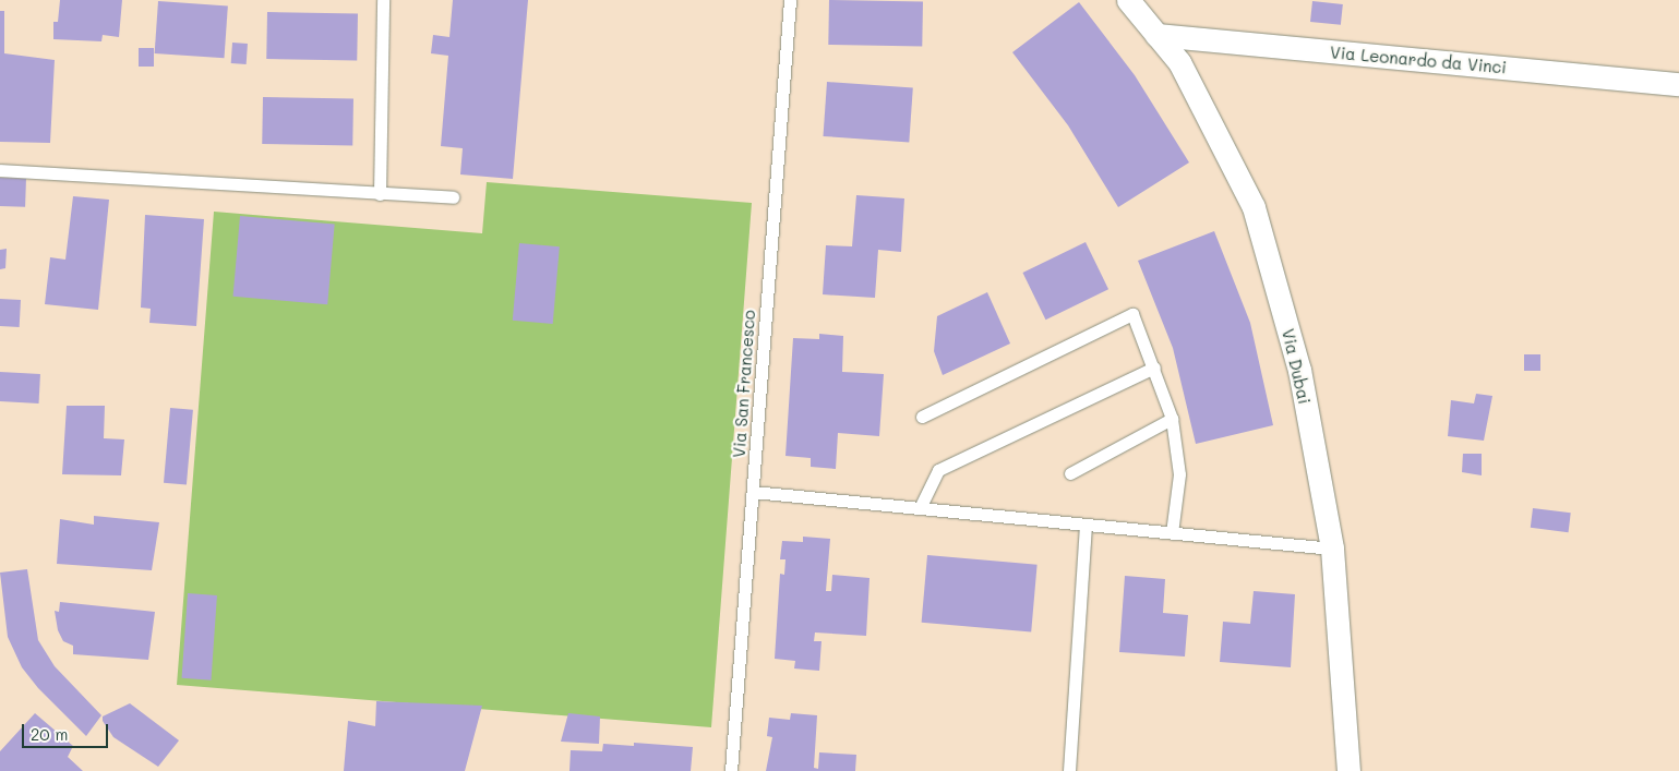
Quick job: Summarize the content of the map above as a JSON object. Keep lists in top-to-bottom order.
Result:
{
  "streets": {
    "street": ["Via Leonardo da Vinci", "Via Dubai"],
    "lane": ["Via San Francesco"]
  },
  "crossings": [
    ["Via Leonardo da Vinci", "Via Dubai"]
  ],
  "scale_bar": "20 m"
}
